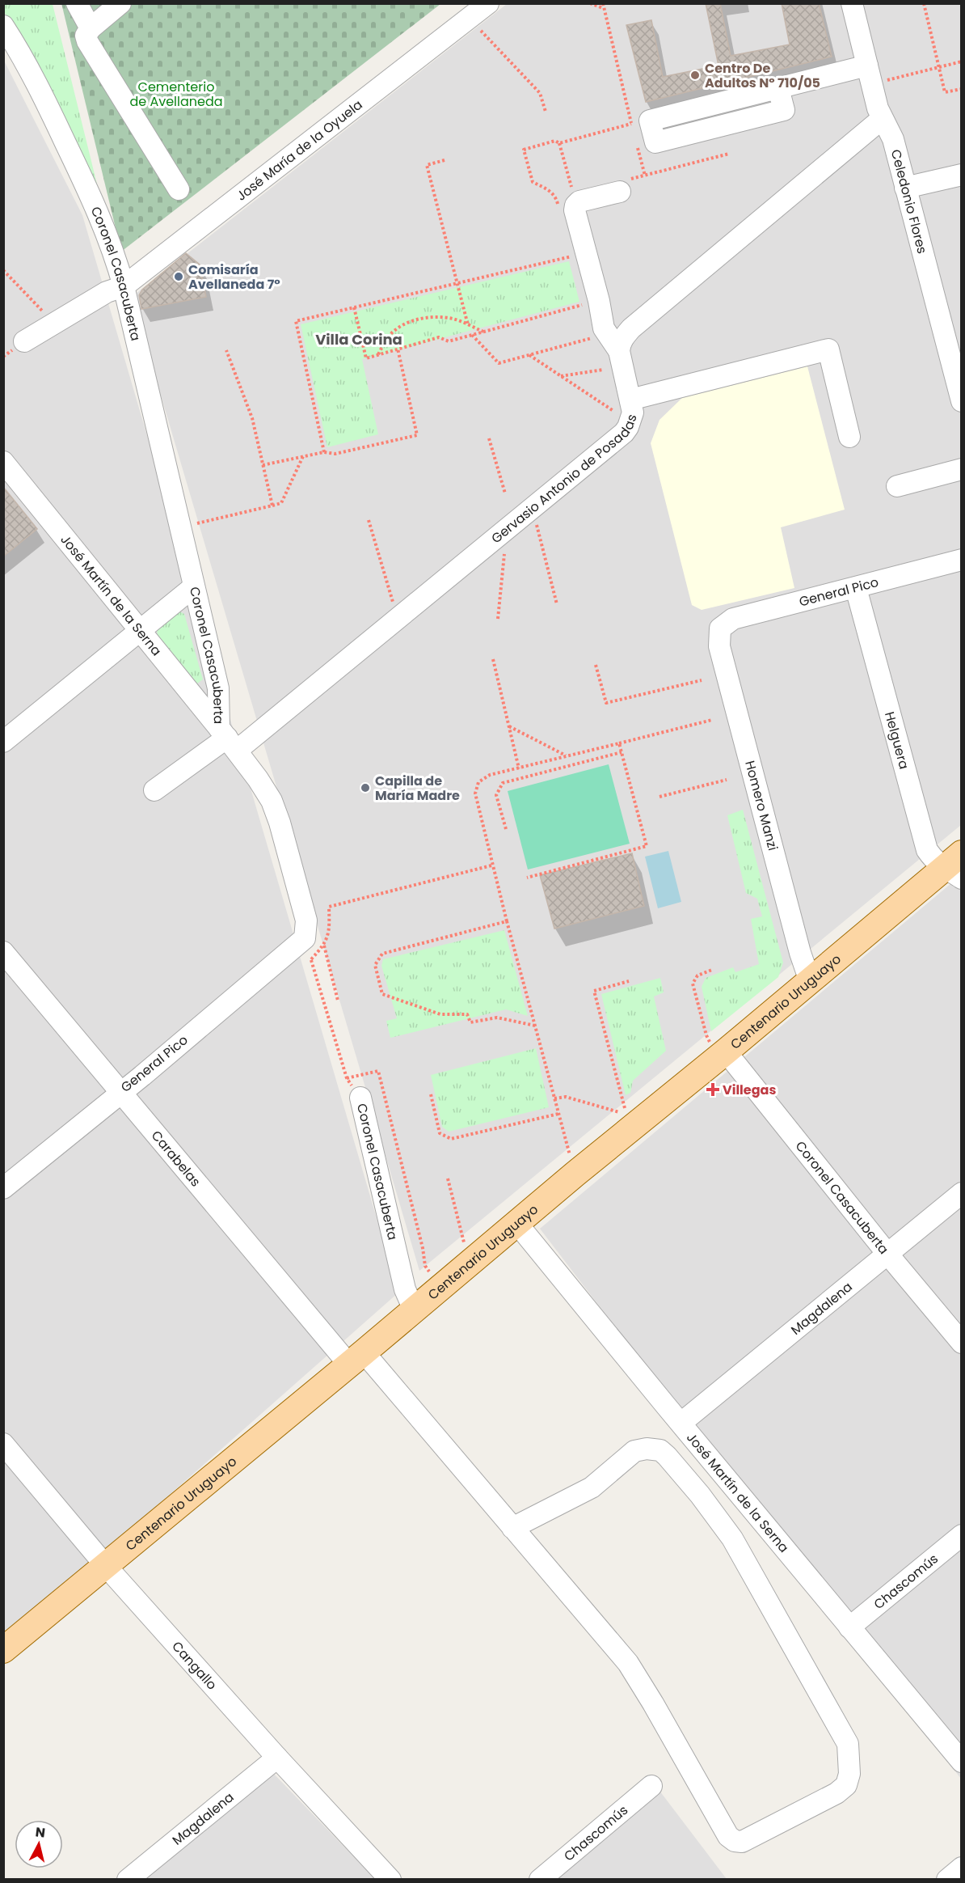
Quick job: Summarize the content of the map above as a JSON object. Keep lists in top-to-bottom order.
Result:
{
  "streets": {
    "main road": ["Centenario Uruguayo"],
    "street": [
      "José María de la Oyuela",
      "Celedonio Flores",
      "Coronel Casacuberta",
      "Gervasio Antonio de Posadas",
      "General Pico",
      "José Martín de la Serna",
      "Helguera",
      "Homero Manzi",
      "Carabelas",
      "Magdalena",
      "Chascomús",
      "Cangallo"
    ]
  },
  "crossings": [
    ["José María de la Oyuela", "Coronel Casacuberta"],
    ["Coronel Casacuberta", "Gervasio Antonio de Posadas"],
    ["Coronel Casacuberta", "General Pico"],
    ["Coronel Casacuberta", "José Martín de la Serna"],
    ["Coronel Casacuberta", "Centenario Uruguayo"],
    ["Coronel Casacuberta", "Magdalena"],
    ["Gervasio Antonio de Posadas", "José Martín de la Serna"],
    ["General Pico", "Helguera"],
    ["General Pico", "Homero Manzi"],
    ["General Pico", "Carabelas"],
    ["José Martín de la Serna", "Centenario Uruguayo"],
    ["José Martín de la Serna", "Magdalena"],
    ["José Martín de la Serna", "Chascomús"],
    ["Helguera", "Centenario Uruguayo"],
    ["Homero Manzi", "Centenario Uruguayo"],
    ["Centenario Uruguayo", "Carabelas"],
    ["Centenario Uruguayo", "Cangallo"],
    ["Magdalena", "Cangallo"]
  ],
  "districts": ["Villa Corina"],
  "parks": ["Cementerio de Avellaneda"],
  "places": {
    "other": ["Centro De Adultos Nº 710/05", "Comisaría Avellaneda 7°", "Capilla de María Madre"],
    "health": ["Villegas"]
  },
  "north": "top"
}
